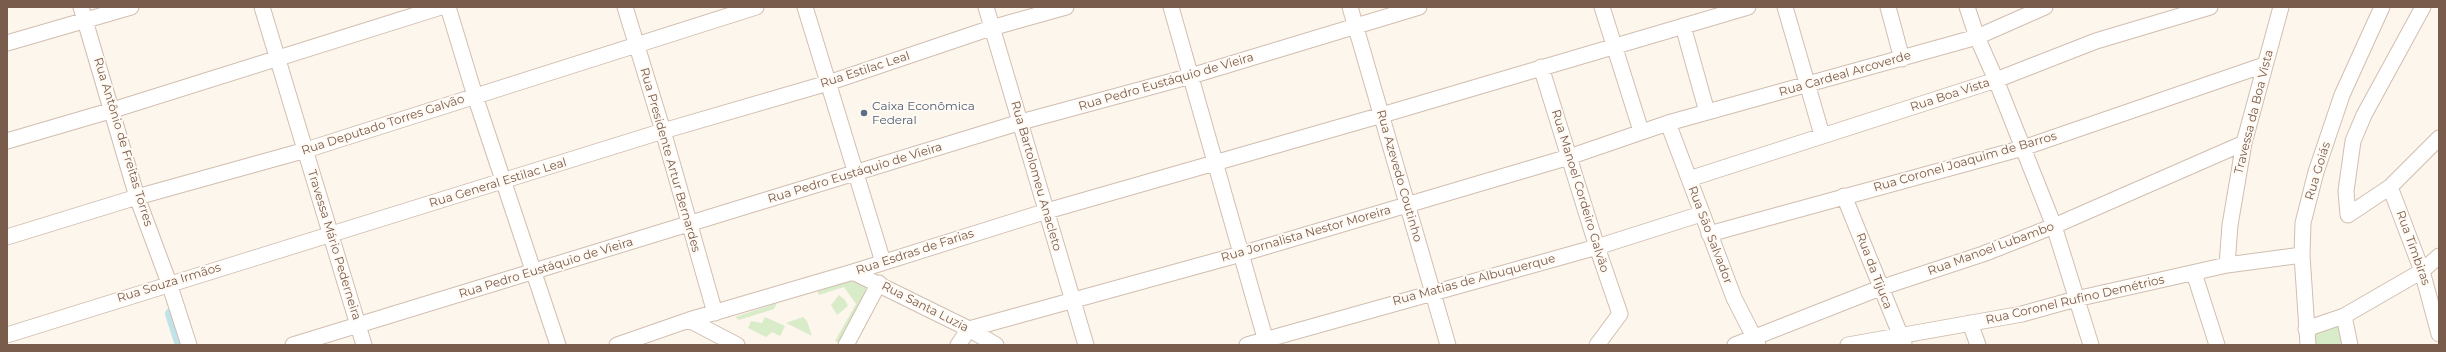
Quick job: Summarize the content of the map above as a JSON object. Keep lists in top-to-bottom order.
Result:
{
  "streets": {
    "street": [
      "Rua Estilac Leal",
      "Rua Cardeal Arcoverde",
      "Rua Pedro Eustáquio de Vieira",
      "Rua Boa Vista",
      "Travessa da Boa Vista",
      "Rua Deputado Torres Galvão",
      "Rua Antônio de Freitas Torres",
      "Rua Presidente Artur Bernardes",
      "Rua Coronel Joaquim de Barros",
      "Rua Goiás",
      "Rua Bartolomeu Anacleto",
      "Rua Azevedo Coutinho",
      "Rua General Estilac Leal",
      "Rua Manoel Cordeiro Galvão",
      "Rua Jornalista Nestor Moreira",
      "Rua São Salvador",
      "Travessa Mário Pederneira",
      "Rua Timbiras",
      "Rua Manoel Lubambo",
      "Rua Esdras de Farias",
      "Rua da Tijuca",
      "Rua Matias de Albuquerque",
      "Rua Souza Irmãos",
      "Rua Coronel Rufino Demétrios",
      "Rua Santa Luzia"
    ]
  },
  "crossings": [
    ["Rua Estilac Leal", "Rua Presidente Artur Bernardes"],
    ["Rua Estilac Leal", "Rua Bartolomeu Anacleto"],
    ["Rua Estilac Leal", "Rua General Estilac Leal"],
    ["Rua Cardeal Arcoverde", "Rua Jornalista Nestor Moreira"],
    ["Rua Cardeal Arcoverde", "Rua São Salvador"],
    ["Rua Pedro Eustáquio de Vieira", "Rua Presidente Artur Bernardes"],
    ["Rua Pedro Eustáquio de Vieira", "Rua Bartolomeu Anacleto"],
    ["Rua Pedro Eustáquio de Vieira", "Rua Azevedo Coutinho"],
    ["Rua Pedro Eustáquio de Vieira", "Travessa Mário Pederneira"],
    ["Rua Boa Vista", "Rua São Salvador"],
    ["Travessa da Boa Vista", "Rua Coronel Joaquim de Barros"],
    ["Travessa da Boa Vista", "Rua Manoel Lubambo"],
    ["Travessa da Boa Vista", "Rua Coronel Rufino Demétrios"],
    ["Rua Deputado Torres Galvão", "Rua Antônio de Freitas Torres"],
    ["Rua Deputado Torres Galvão", "Rua Presidente Artur Bernardes"],
    ["Rua Deputado Torres Galvão", "Travessa Mário Pederneira"],
    ["Rua Antônio de Freitas Torres", "Rua Souza Irmãos"],
    ["Rua Presidente Artur Bernardes", "Rua General Estilac Leal"],
    ["Rua Presidente Artur Bernardes", "Rua Esdras de Farias"],
    ["Rua Coronel Joaquim de Barros", "Rua São Salvador"],
    ["Rua Coronel Joaquim de Barros", "Rua da Tijuca"],
    ["Rua Goiás", "Rua Coronel Rufino Demétrios"],
    ["Rua Bartolomeu Anacleto", "Rua Jornalista Nestor Moreira"],
    ["Rua Bartolomeu Anacleto", "Rua Esdras de Farias"],
    ["Rua Azevedo Coutinho", "Rua Jornalista Nestor Moreira"],
    ["Rua Azevedo Coutinho", "Rua Esdras de Farias"],
    ["Rua Azevedo Coutinho", "Rua Matias de Albuquerque"],
    ["Rua General Estilac Leal", "Travessa Mário Pederneira"],
    ["Rua General Estilac Leal", "Rua Souza Irmãos"],
    ["Rua Manoel Cordeiro Galvão", "Rua Jornalista Nestor Moreira"],
    ["Rua Manoel Cordeiro Galvão", "Rua Esdras de Farias"],
    ["Rua Manoel Cordeiro Galvão", "Rua Matias de Albuquerque"],
    ["Rua Jornalista Nestor Moreira", "Rua Santa Luzia"],
    ["Rua São Salvador", "Rua Manoel Lubambo"],
    ["Rua São Salvador", "Rua Matias de Albuquerque"],
    ["Travessa Mário Pederneira", "Rua Souza Irmãos"],
    ["Rua Manoel Lubambo", "Rua da Tijuca"],
    ["Rua Esdras de Farias", "Rua Santa Luzia"],
    ["Rua da Tijuca", "Rua Coronel Rufino Demétrios"]
  ],
  "places": ["Caixa Econômica Federal"]
}
